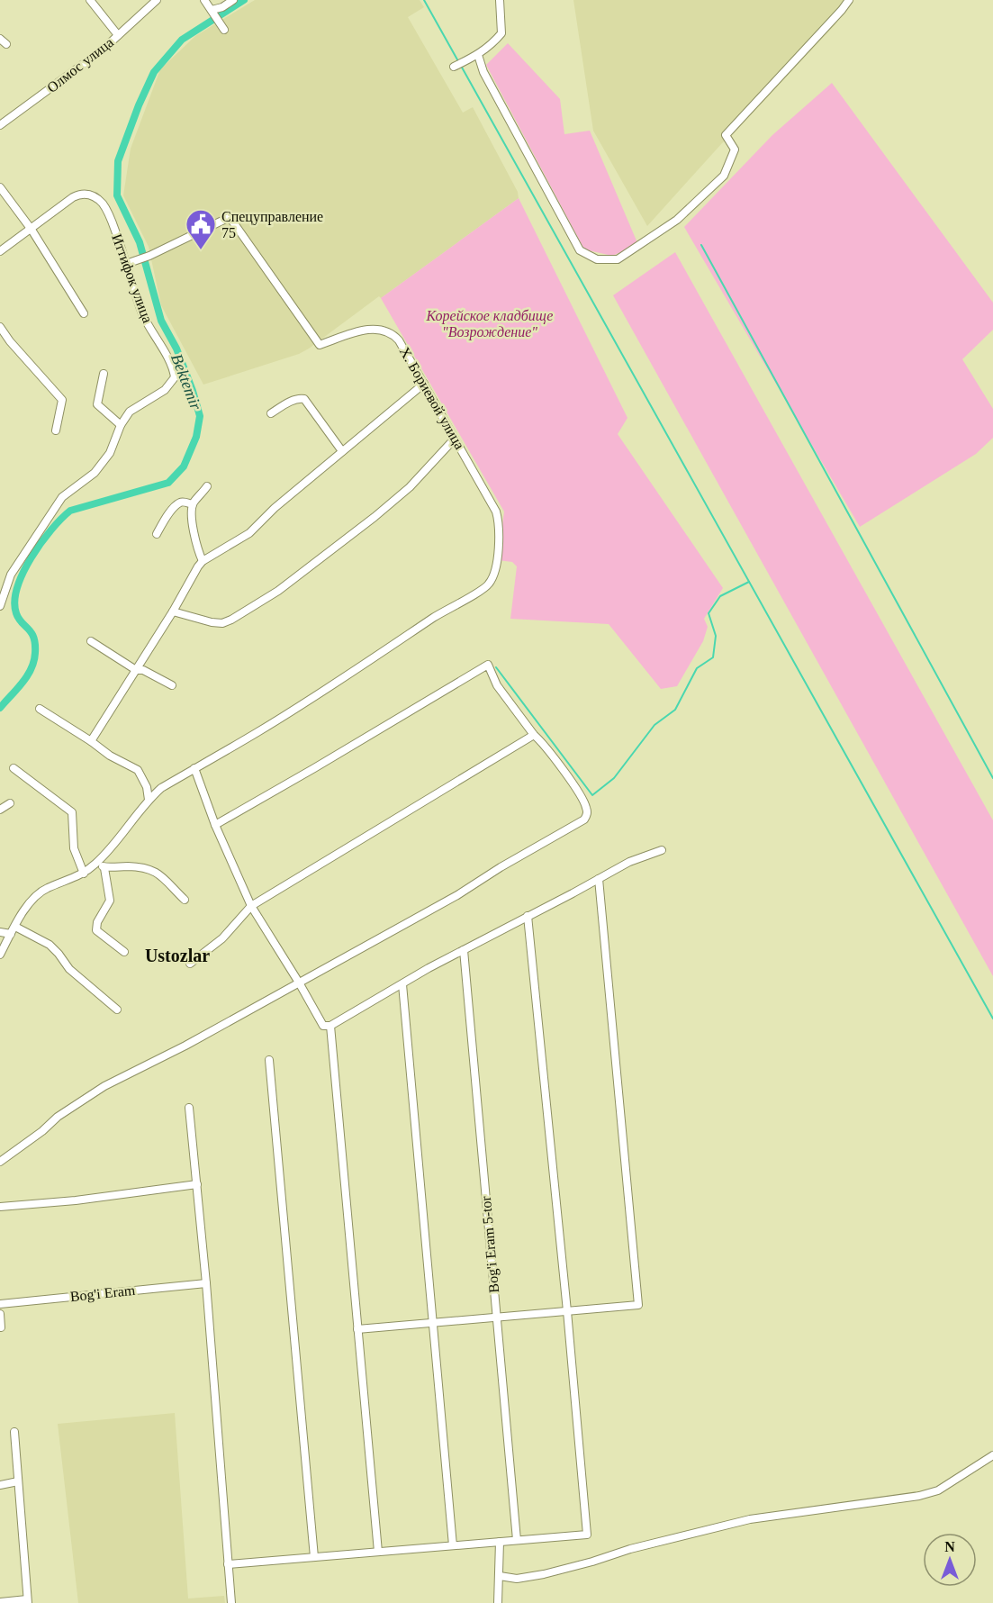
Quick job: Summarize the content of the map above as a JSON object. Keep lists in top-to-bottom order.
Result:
{
  "streets": {
    "street": [
      "Олмос улица",
      "Иттифок улица",
      "Х. Бориевой улица",
      "Bog'i Eram 5-tor",
      "Bog'i Eram"
    ]
  },
  "crossings": [
    ["Иттифок улица", "Х. Бориевой улица"]
  ],
  "districts": ["Ustozlar"],
  "water": ["Bektemir"],
  "parks": ["Корейское кладбище \"Возрождение\""],
  "places": {
    "public building": ["Спецуправление 75"]
  },
  "north": "top"
}
